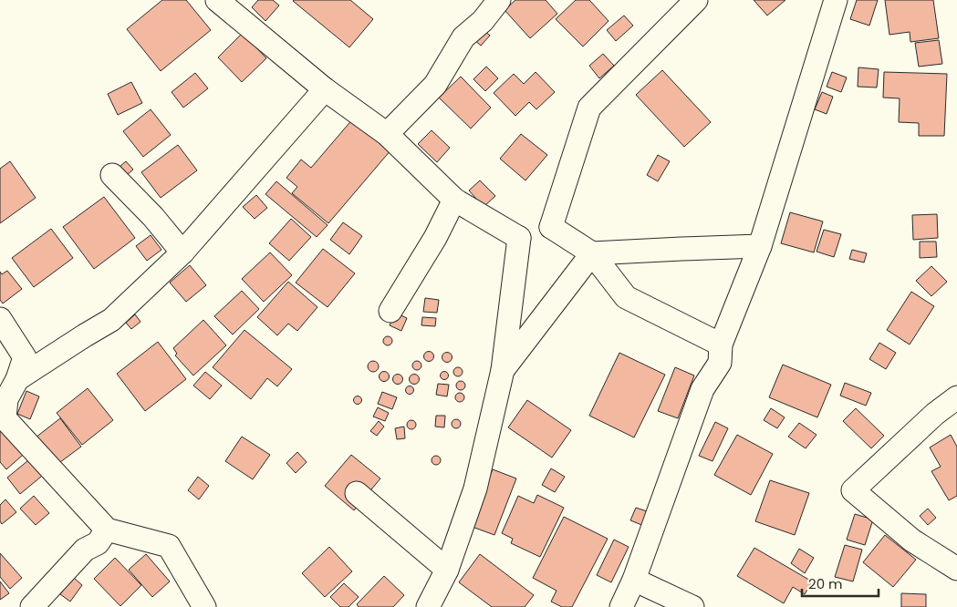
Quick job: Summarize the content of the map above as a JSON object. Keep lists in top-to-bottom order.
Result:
{
  "scale_bar": "20 m"
}
